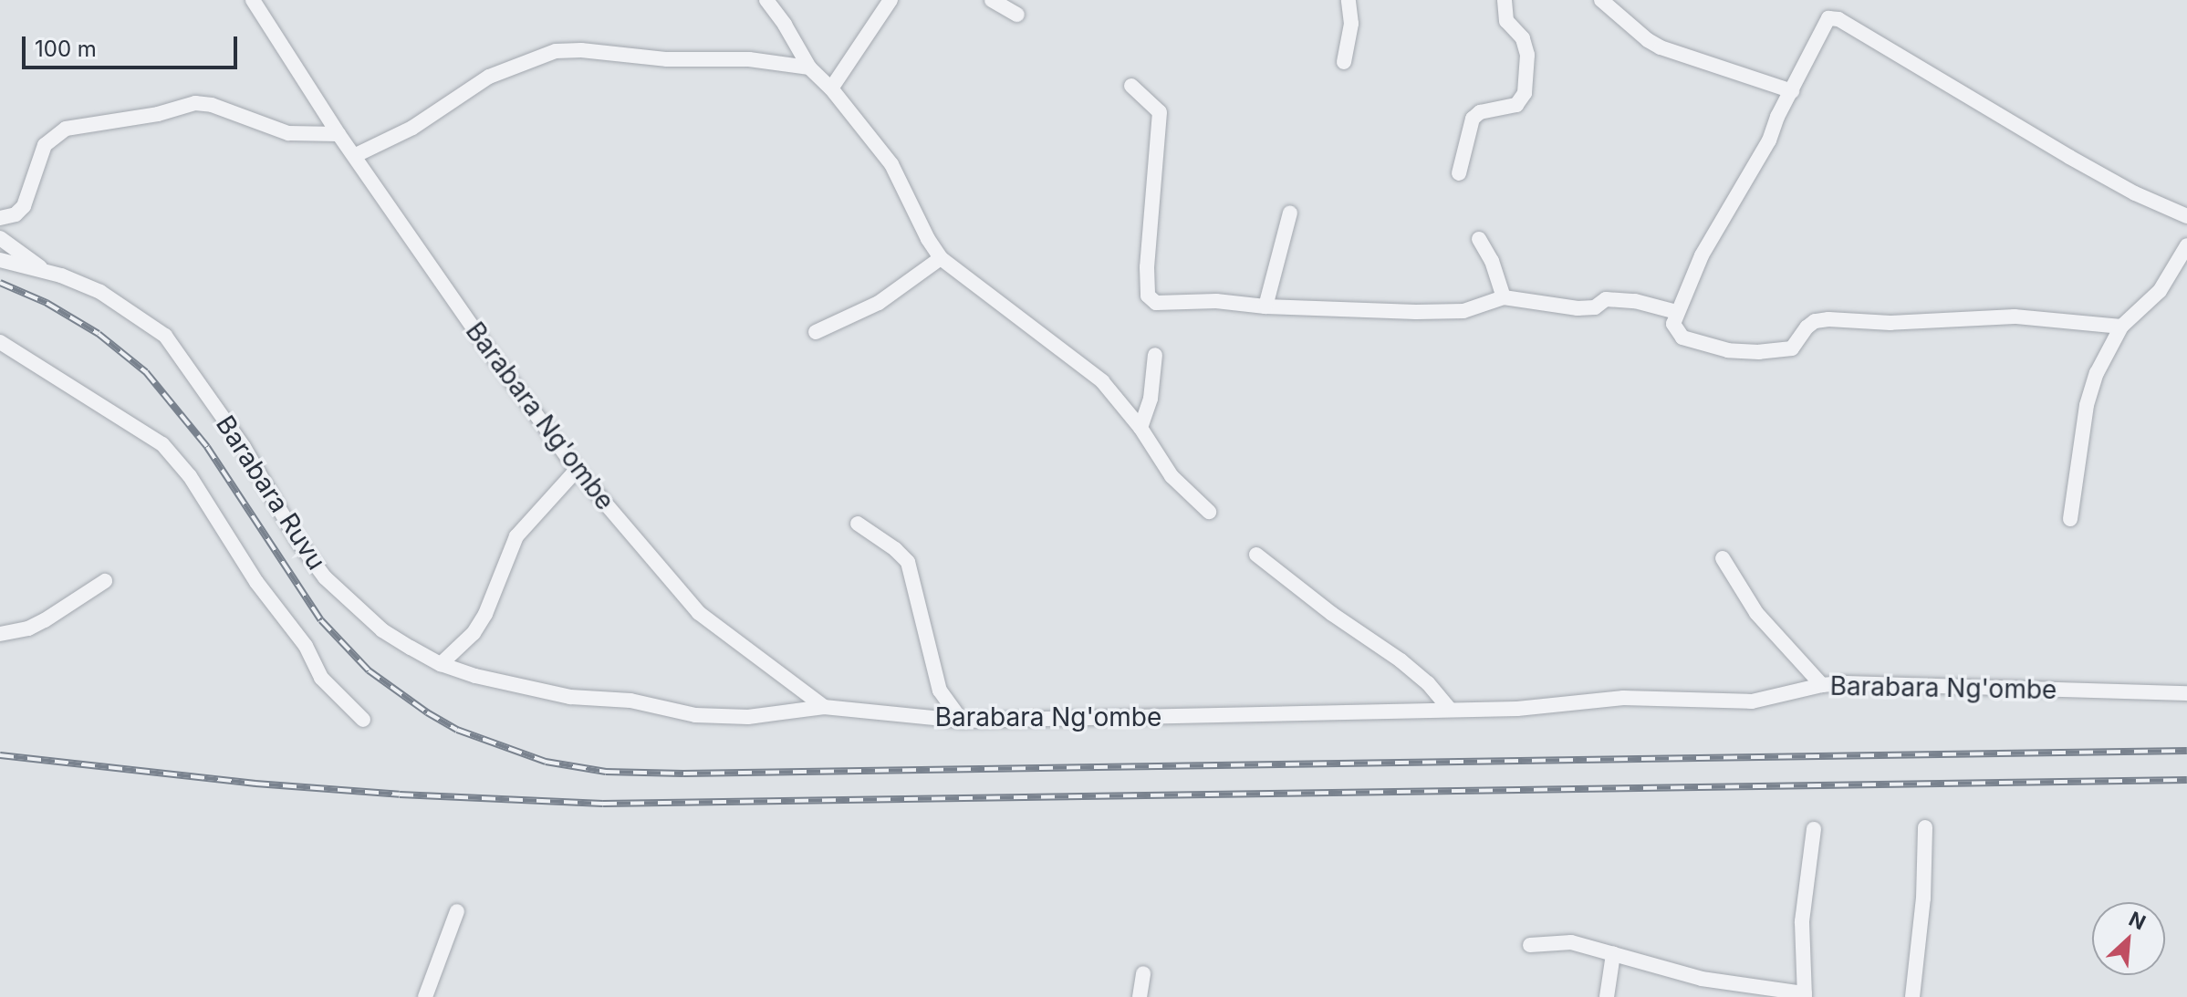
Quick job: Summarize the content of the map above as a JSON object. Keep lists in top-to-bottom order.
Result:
{
  "streets": {
    "street": ["Barabara Ng'ombe", "Barabara Ruvu"]
  },
  "crossings": [
    ["Barabara Ng'ombe", "Barabara Ruvu"]
  ],
  "scale_bar": "100 m",
  "north": "top right"
}
